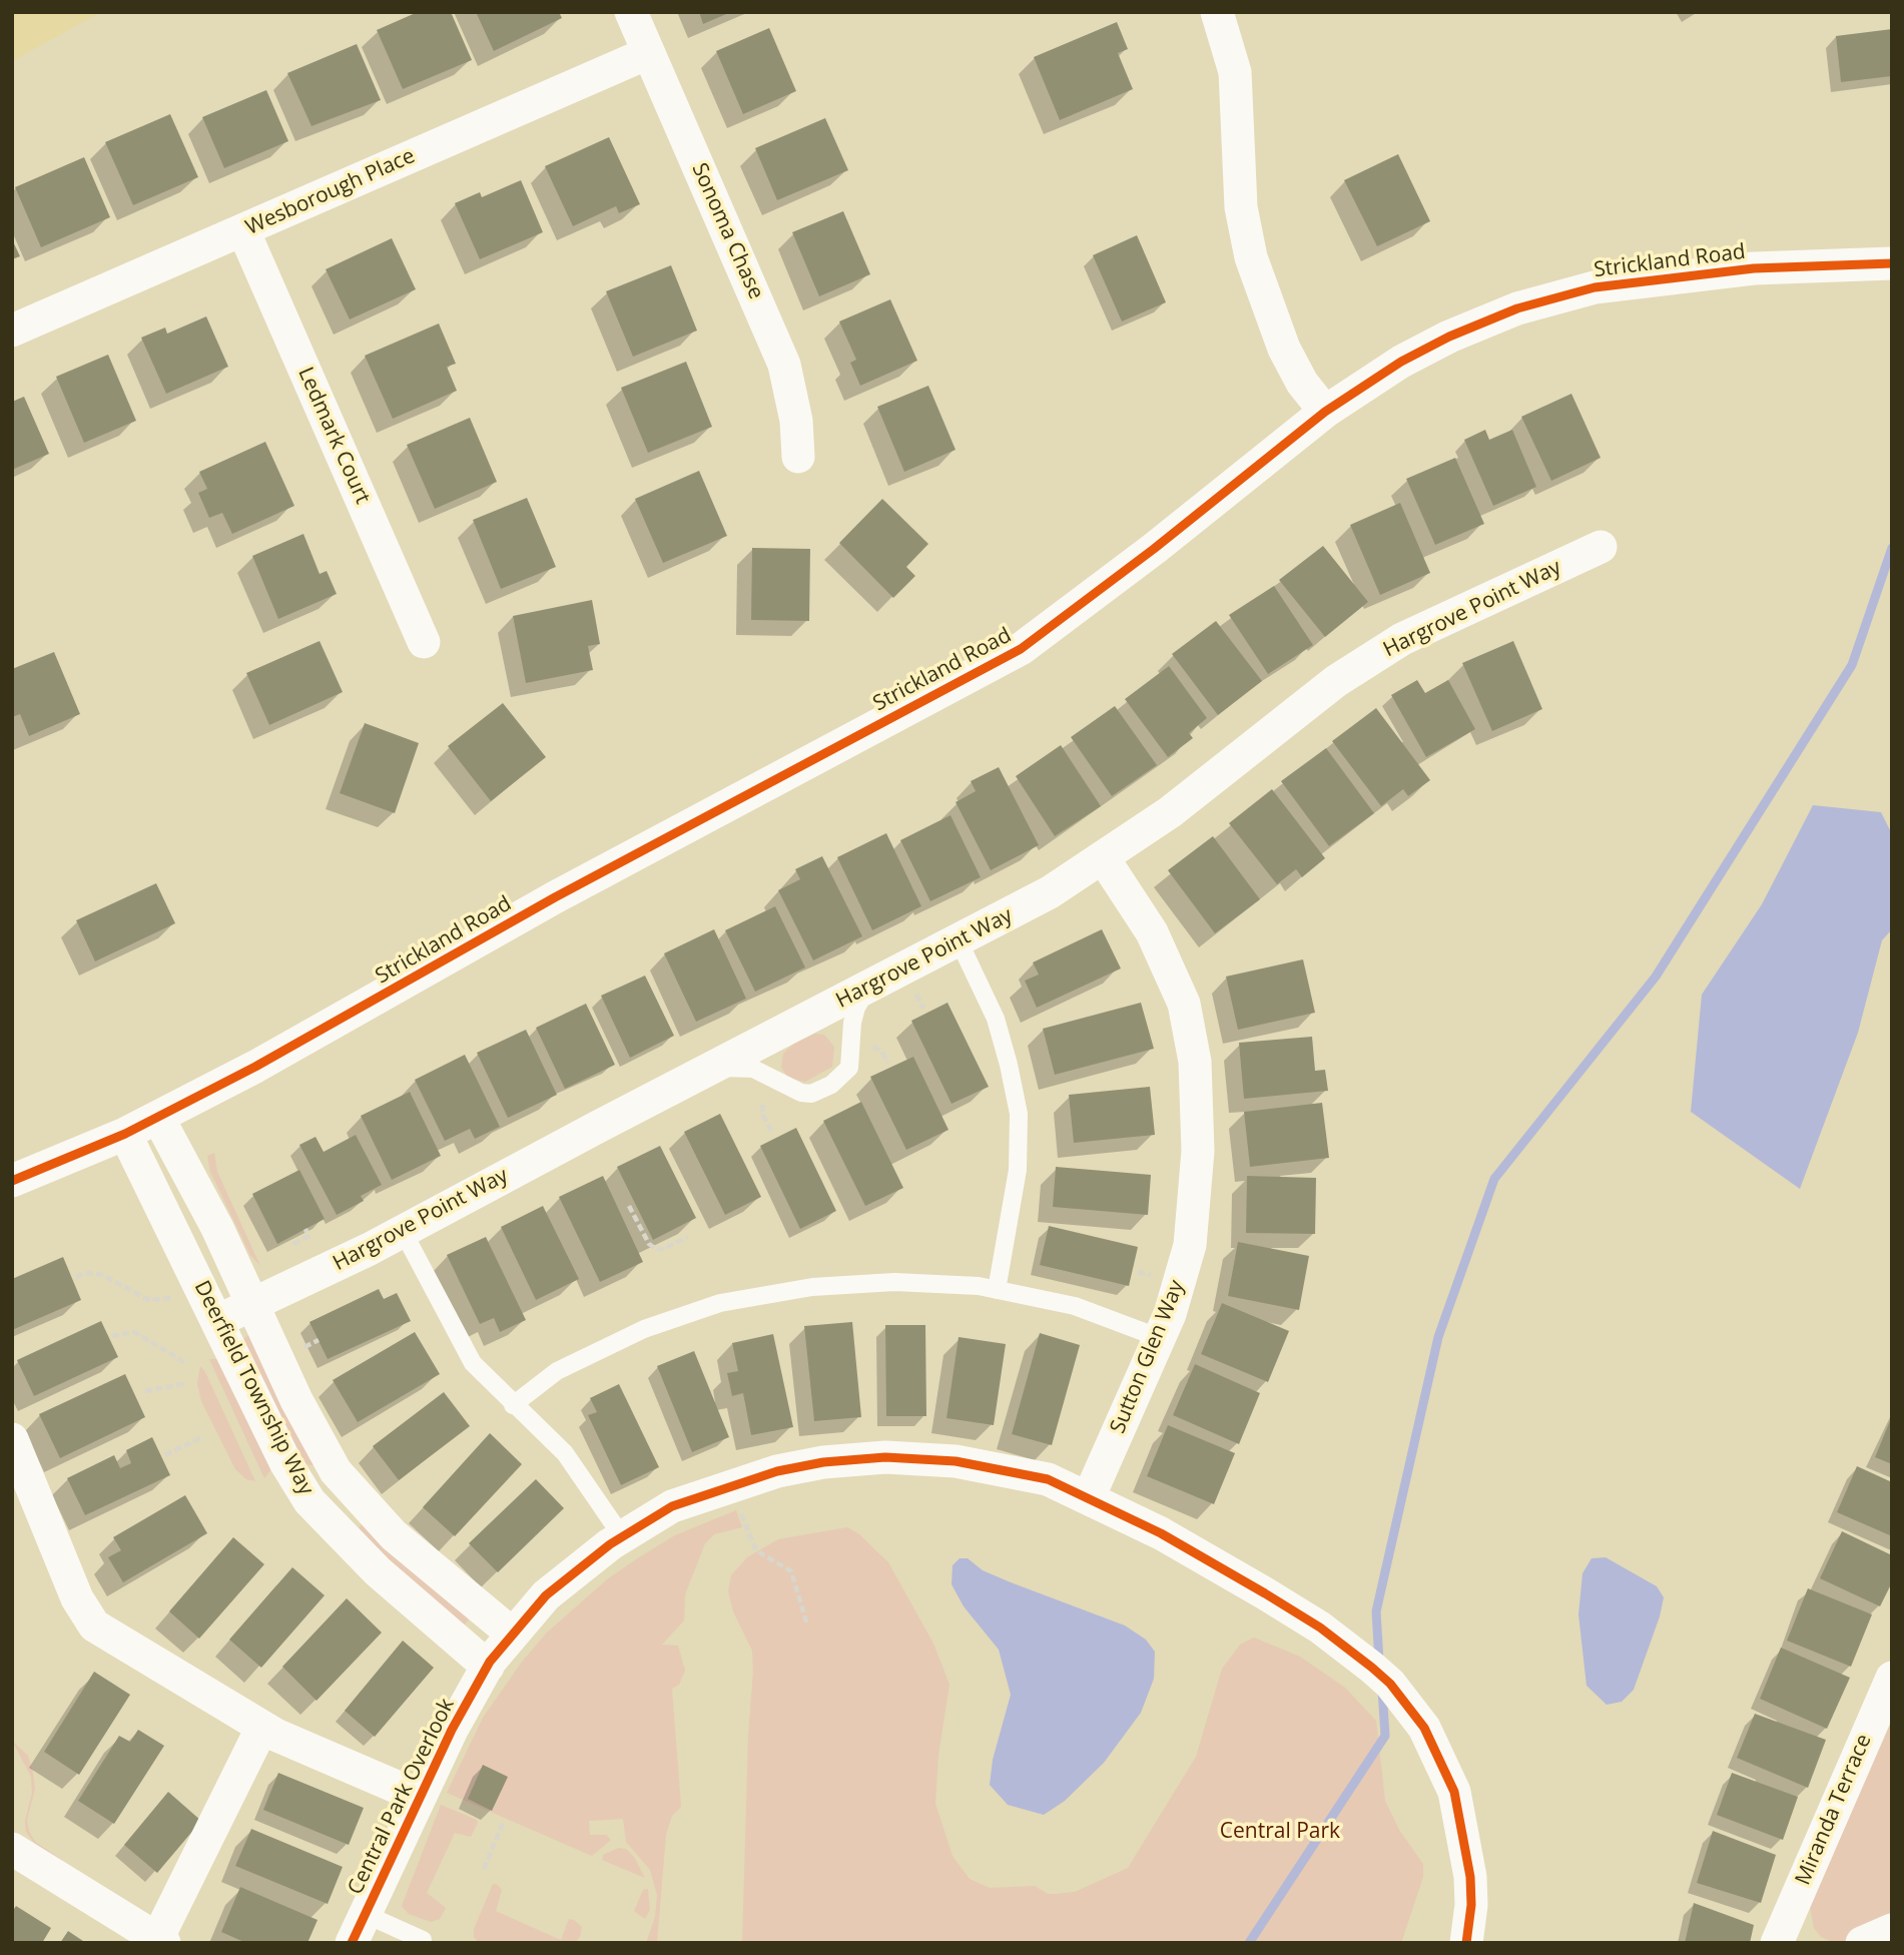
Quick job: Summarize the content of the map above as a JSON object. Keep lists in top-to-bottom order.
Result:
{
  "streets": {
    "street": [
      "Wesborough Place",
      "Sonoma Chase",
      "Strickland Road",
      "Ledmark Court",
      "Hargrove Point Way",
      "Sutton Glen Way",
      "Deerfield Township Way",
      "Central Park Overlook",
      "Miranda Terrace"
    ]
  },
  "crossings": [
    ["Wesborough Place", "Sonoma Chase"],
    ["Wesborough Place", "Ledmark Court"],
    ["Strickland Road", "Deerfield Township Way"],
    ["Hargrove Point Way", "Sutton Glen Way"],
    ["Hargrove Point Way", "Deerfield Township Way"],
    ["Sutton Glen Way", "Central Park Overlook"],
    ["Deerfield Township Way", "Central Park Overlook"]
  ],
  "parks": ["Central Park"]
}
